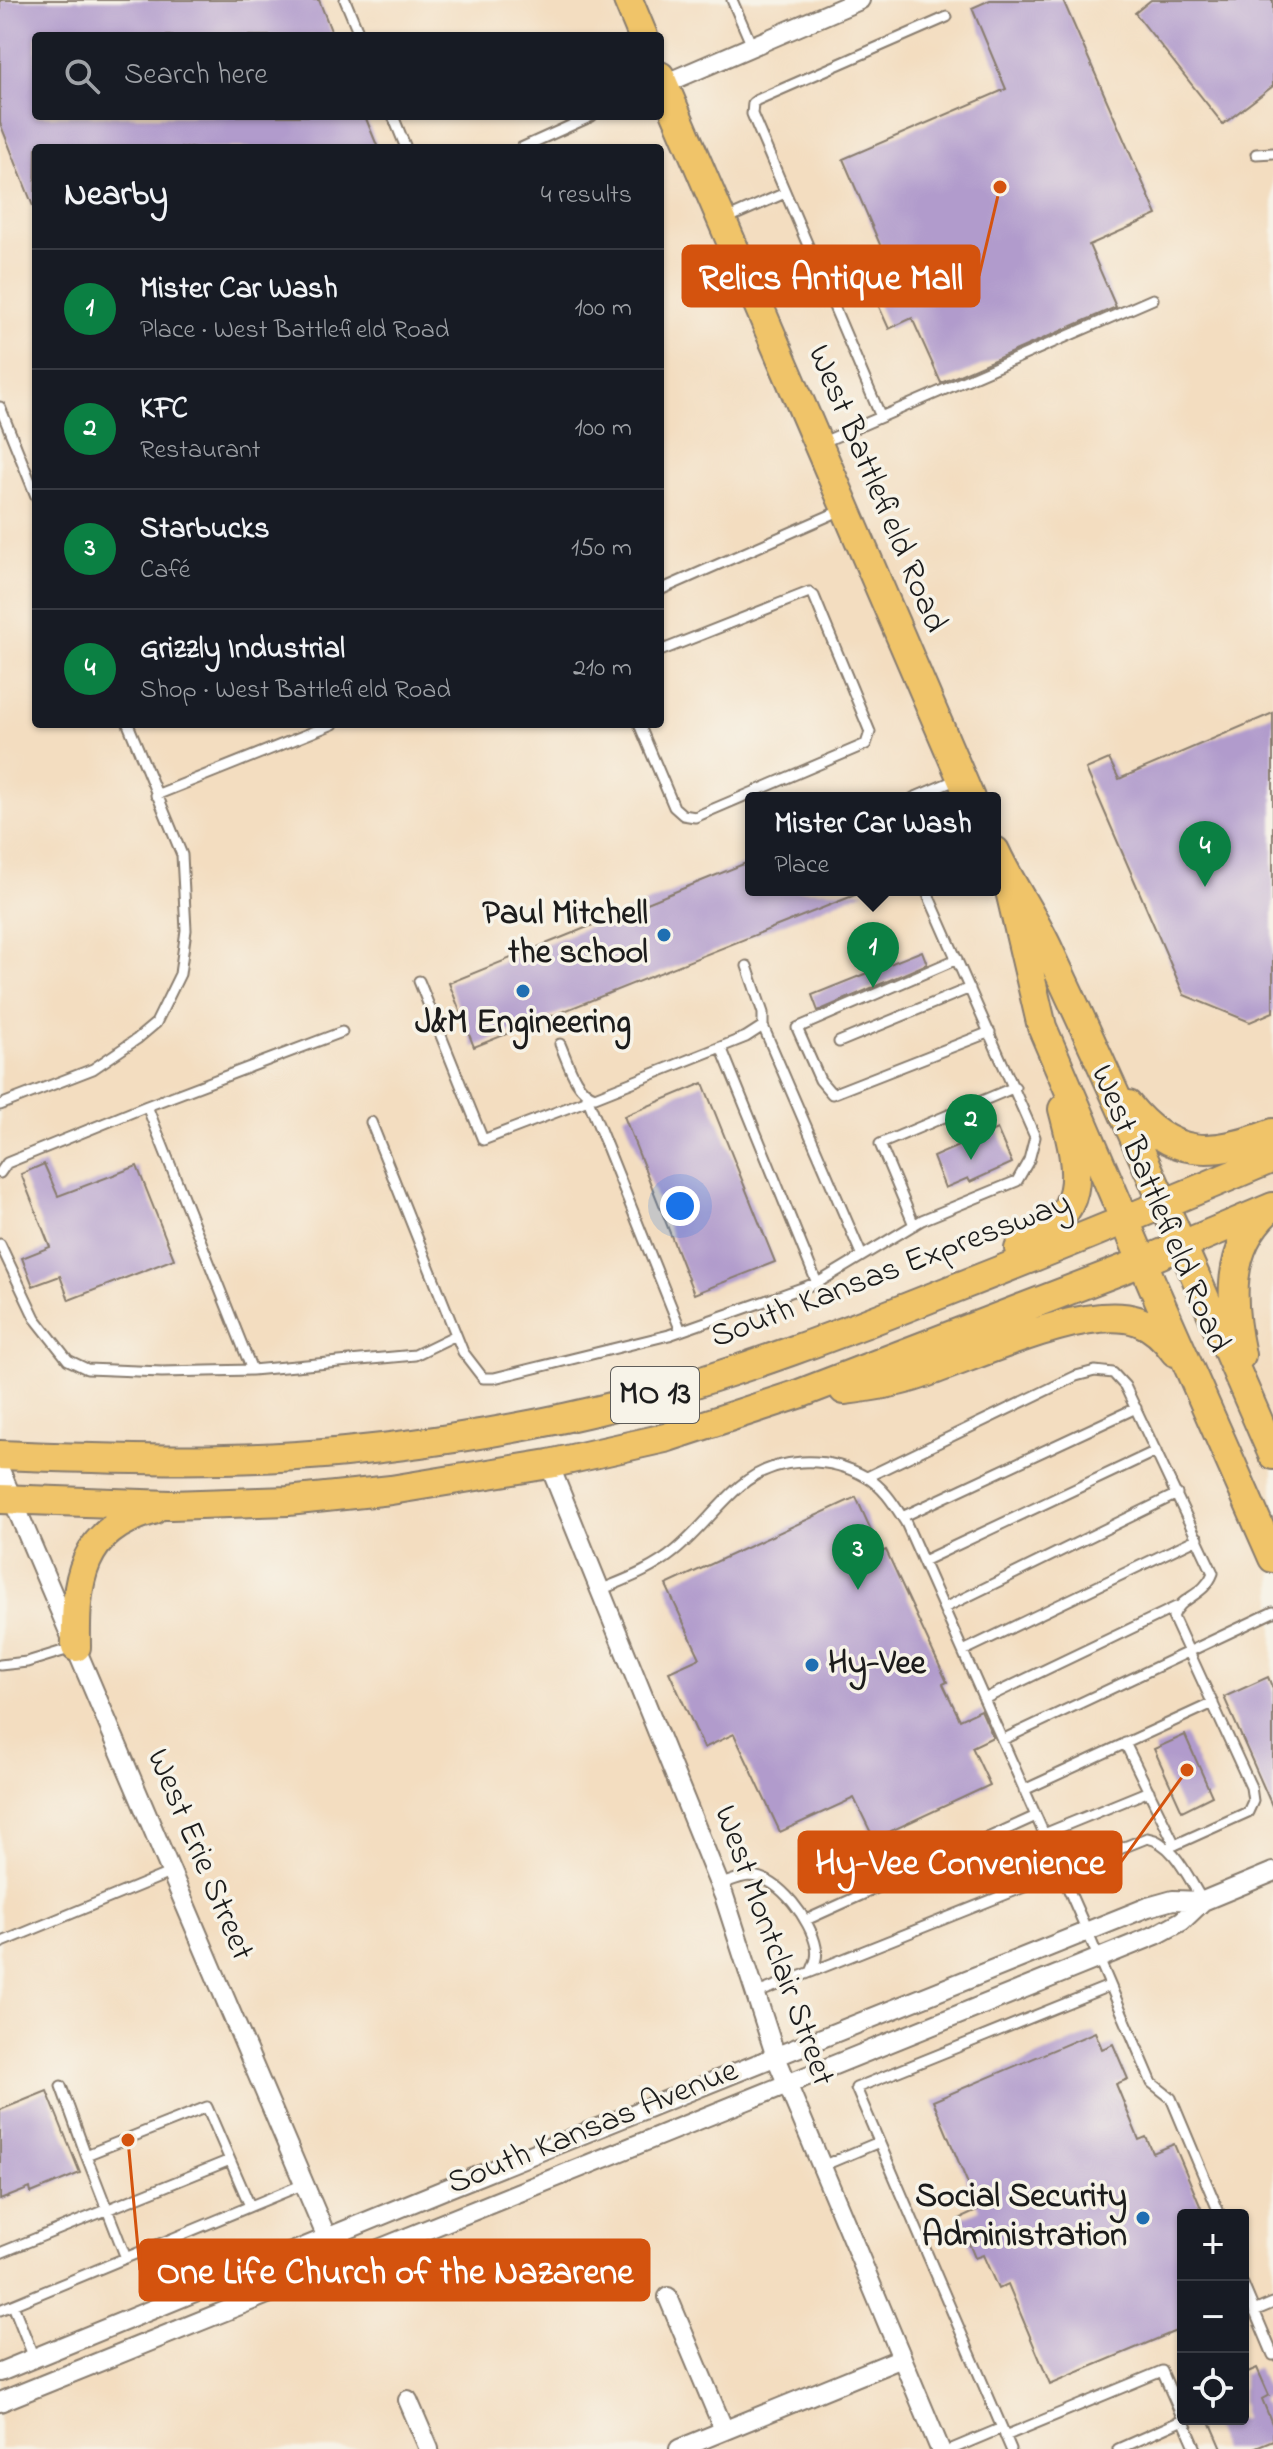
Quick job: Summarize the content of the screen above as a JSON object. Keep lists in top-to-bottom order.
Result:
{
  "streets": {
    "main road": ["West Battlefield Road", "South Kansas Expressway", "MO 13"],
    "street": ["West Erie Street", "West Montclair Street", "South Kansas Avenue"]
  },
  "crossings": [
    ["West Battlefield Road", "South Kansas Expressway"],
    ["West Battlefield Road", "MO 13"],
    ["MO 13", "West Erie Street"],
    ["MO 13", "West Montclair Street"],
    ["West Erie Street", "South Kansas Avenue"],
    ["West Montclair Street", "South Kansas Avenue"]
  ],
  "places": [
    "Relics Antique Mall",
    "Paul Mitchell the school",
    "J&M Engineering",
    "Hy-Vee",
    "Hy-Vee Convenience",
    "One Life Church of the Nazarene",
    "Social Security Administration"
  ],
  "page": {
    "search": "Search here",
    "heading": ["Nearby", "4 results"],
    "list": [
      {
        "mark": "1",
        "name": "Mister Car Wash",
        "note": "Place · West Battlefield Road",
        "value": "100 m"
      },
      {
        "mark": "2",
        "name": "KFC",
        "note": "Restaurant",
        "value": "100 m"
      },
      {
        "mark": "3",
        "name": "Starbucks",
        "note": "Café",
        "value": "150 m"
      },
      {
        "mark": "4",
        "name": "Grizzly Industrial",
        "note": "Shop · West Battlefield Road",
        "value": "210 m"
      }
    ],
    "popup": ["Mister Car Wash", "Place"],
    "pins": [
      "4",
      "1",
      "2",
      "3"
    ],
    "map_buttons": ["+", "−"]
  }
}
